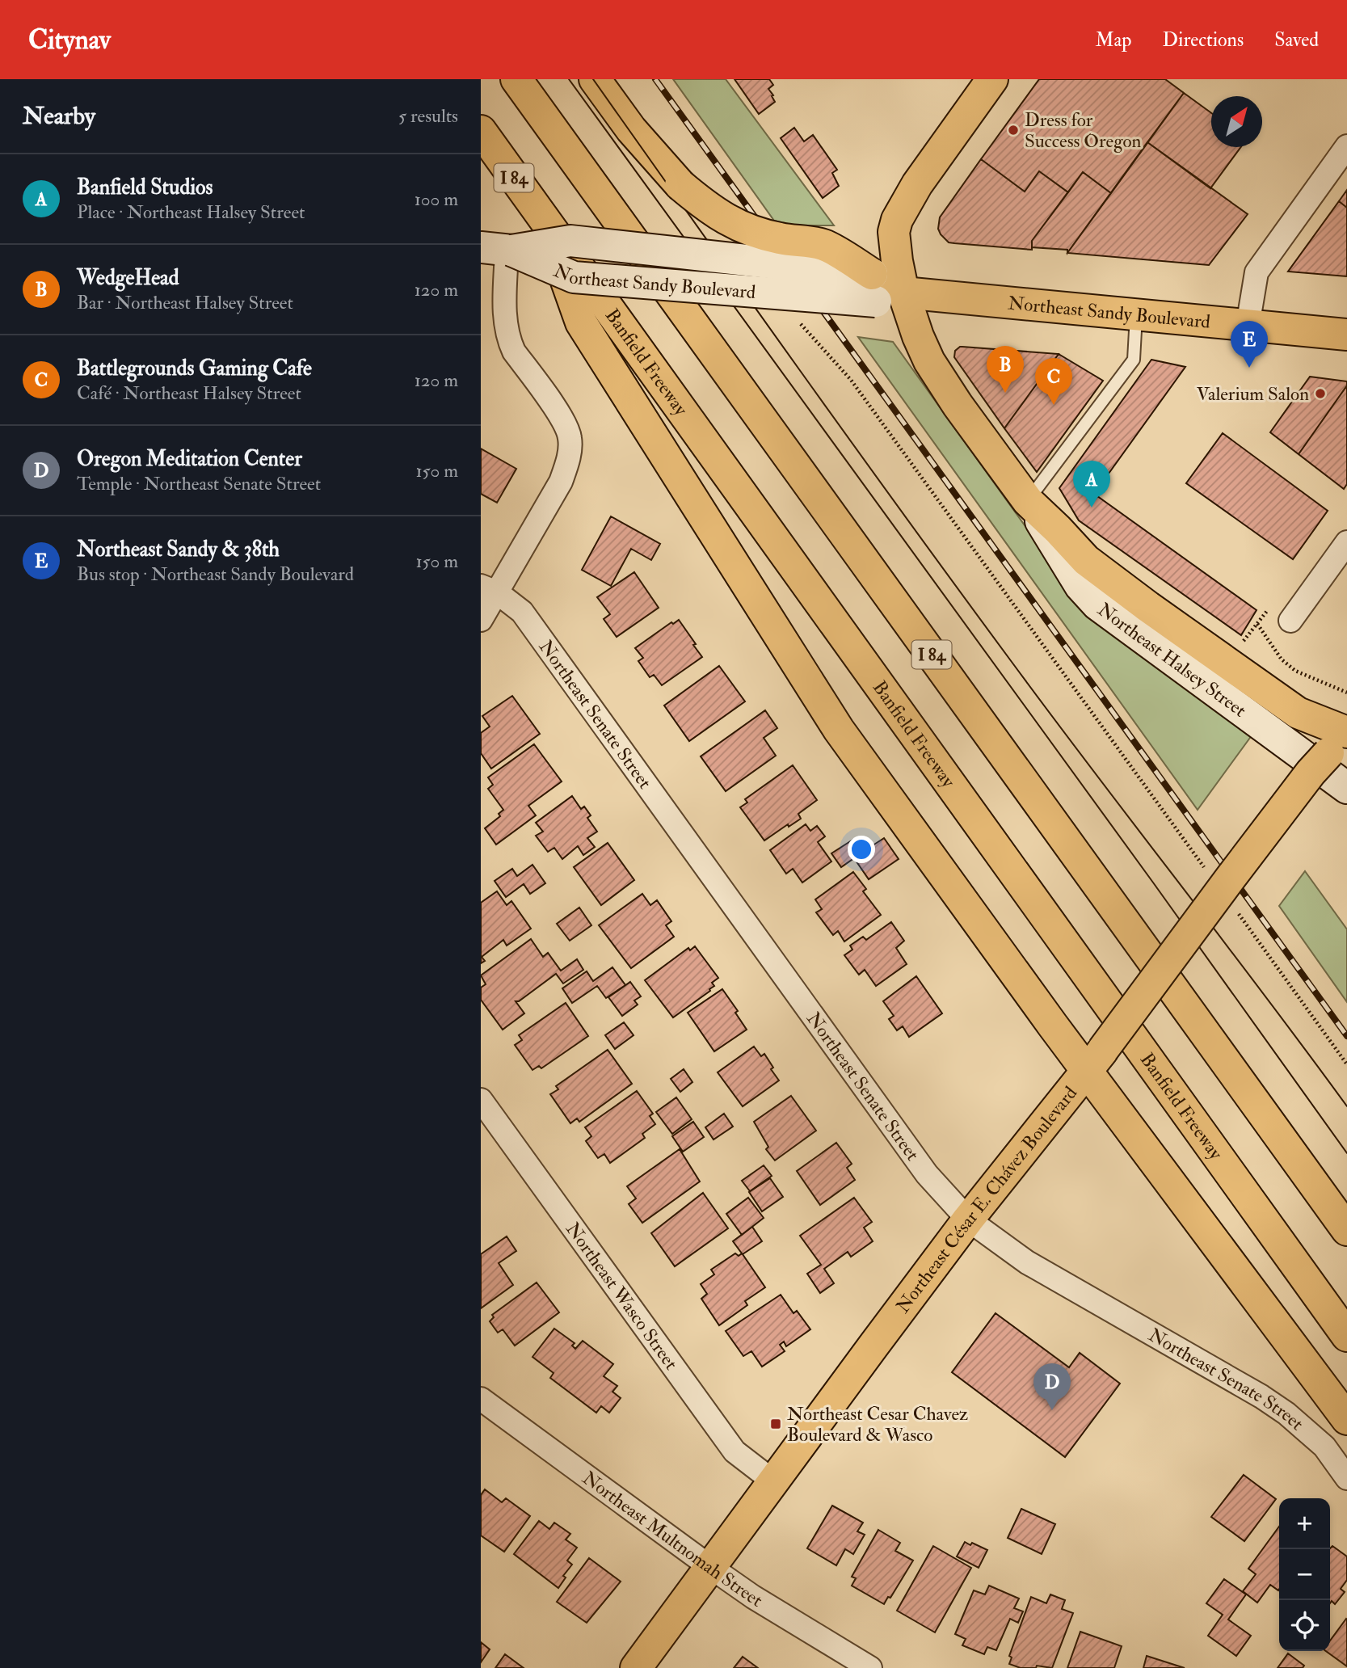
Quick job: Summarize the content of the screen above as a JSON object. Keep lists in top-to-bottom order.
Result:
{
  "streets": {
    "main road": [
      "I 84",
      "Northeast Sandy Boulevard",
      "Banfield Freeway",
      "Northeast Halsey Street",
      "Northeast César E. Chávez Boulevard"
    ],
    "street": ["Northeast Senate Street", "Northeast Wasco Street", "Northeast Multnomah Street"]
  },
  "crossings": [
    ["Northeast Sandy Boulevard", "Northeast Halsey Street"],
    ["Northeast Halsey Street", "Northeast César E. Chávez Boulevard"],
    ["Northeast Senate Street", "Northeast César E. Chávez Boulevard"],
    ["Northeast César E. Chávez Boulevard", "Northeast Wasco Street"],
    ["Northeast César E. Chávez Boulevard", "Northeast Multnomah Street"]
  ],
  "places": {
    "other": ["Dress for Success Oregon", "Valerium Salon"],
    "transit": ["Northeast Cesar Chavez Boulevard & Wasco"]
  },
  "north": "top right",
  "page": {
    "header": "Citynav",
    "nav": ["Map", "Directions", "Saved"],
    "heading": ["Nearby", "5 results"],
    "list": [
      {
        "mark": "A",
        "name": "Banfield Studios",
        "note": "Place · Northeast Halsey Street",
        "value": "100 m"
      },
      {
        "mark": "B",
        "name": "WedgeHead",
        "note": "Bar · Northeast Halsey Street",
        "value": "120 m"
      },
      {
        "mark": "C",
        "name": "Battlegrounds Gaming Cafe",
        "note": "Café · Northeast Halsey Street",
        "value": "120 m"
      },
      {
        "mark": "D",
        "name": "Oregon Meditation Center",
        "note": "Temple · Northeast Senate Street",
        "value": "150 m"
      },
      {
        "mark": "E",
        "name": "Northeast Sandy & 38th",
        "note": "Bus stop · Northeast Sandy Boulevard",
        "value": "150 m"
      }
    ],
    "pins": [
      "E",
      "B",
      "C",
      "A",
      "D"
    ],
    "map_buttons": ["+", "−"]
  }
}
